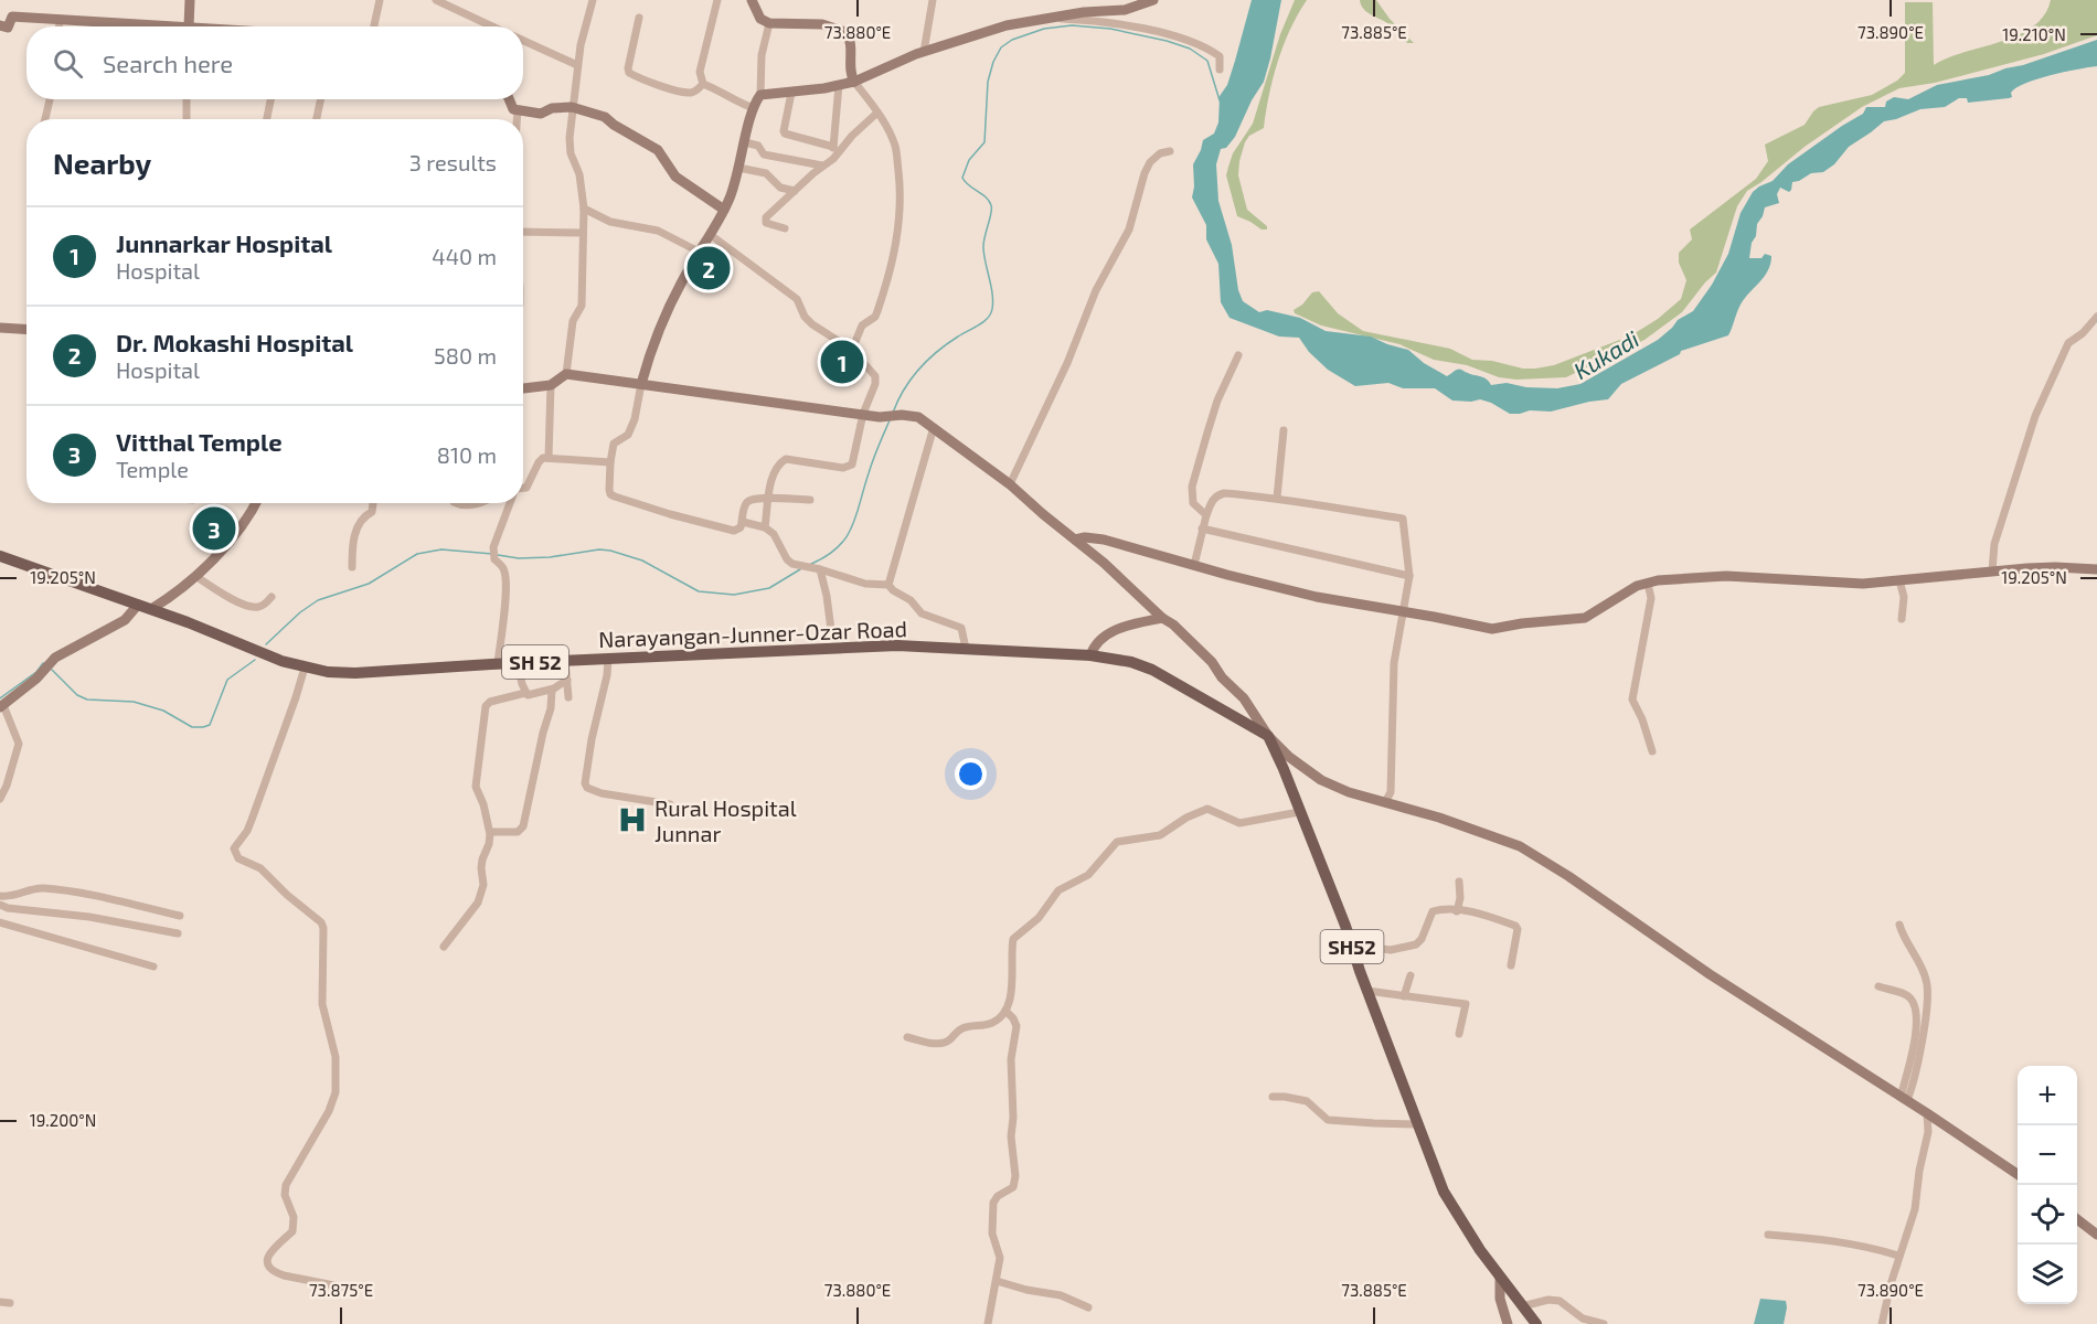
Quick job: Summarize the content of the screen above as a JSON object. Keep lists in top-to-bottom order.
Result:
{
  "streets": {
    "main road": ["Narayangan-Junner-Ozar Road", "SH 52", "SH52"]
  },
  "crossings": [
    ["Narayangan-Junner-Ozar Road", "SH52"]
  ],
  "water": ["Kukadi"],
  "places": {
    "hospital": ["Rural Hospital Junnar"]
  },
  "page": {
    "search": "Search here",
    "heading": ["Nearby", "3 results"],
    "list": [
      {
        "mark": "1",
        "name": "Junnarkar Hospital",
        "note": "Hospital",
        "value": "440 m"
      },
      {
        "mark": "2",
        "name": "Dr. Mokashi Hospital",
        "note": "Hospital",
        "value": "580 m"
      },
      {
        "mark": "3",
        "name": "Vitthal Temple",
        "note": "Temple",
        "value": "810 m"
      }
    ],
    "pins": ["2", "1", "3"],
    "map_buttons": ["+", "−"]
  },
  "coordinates": [
    "73.880°E",
    "73.885°E",
    "73.890°E",
    "19.210°N",
    "19.205°N",
    "19.200°N",
    "73.875°E"
  ]
}
